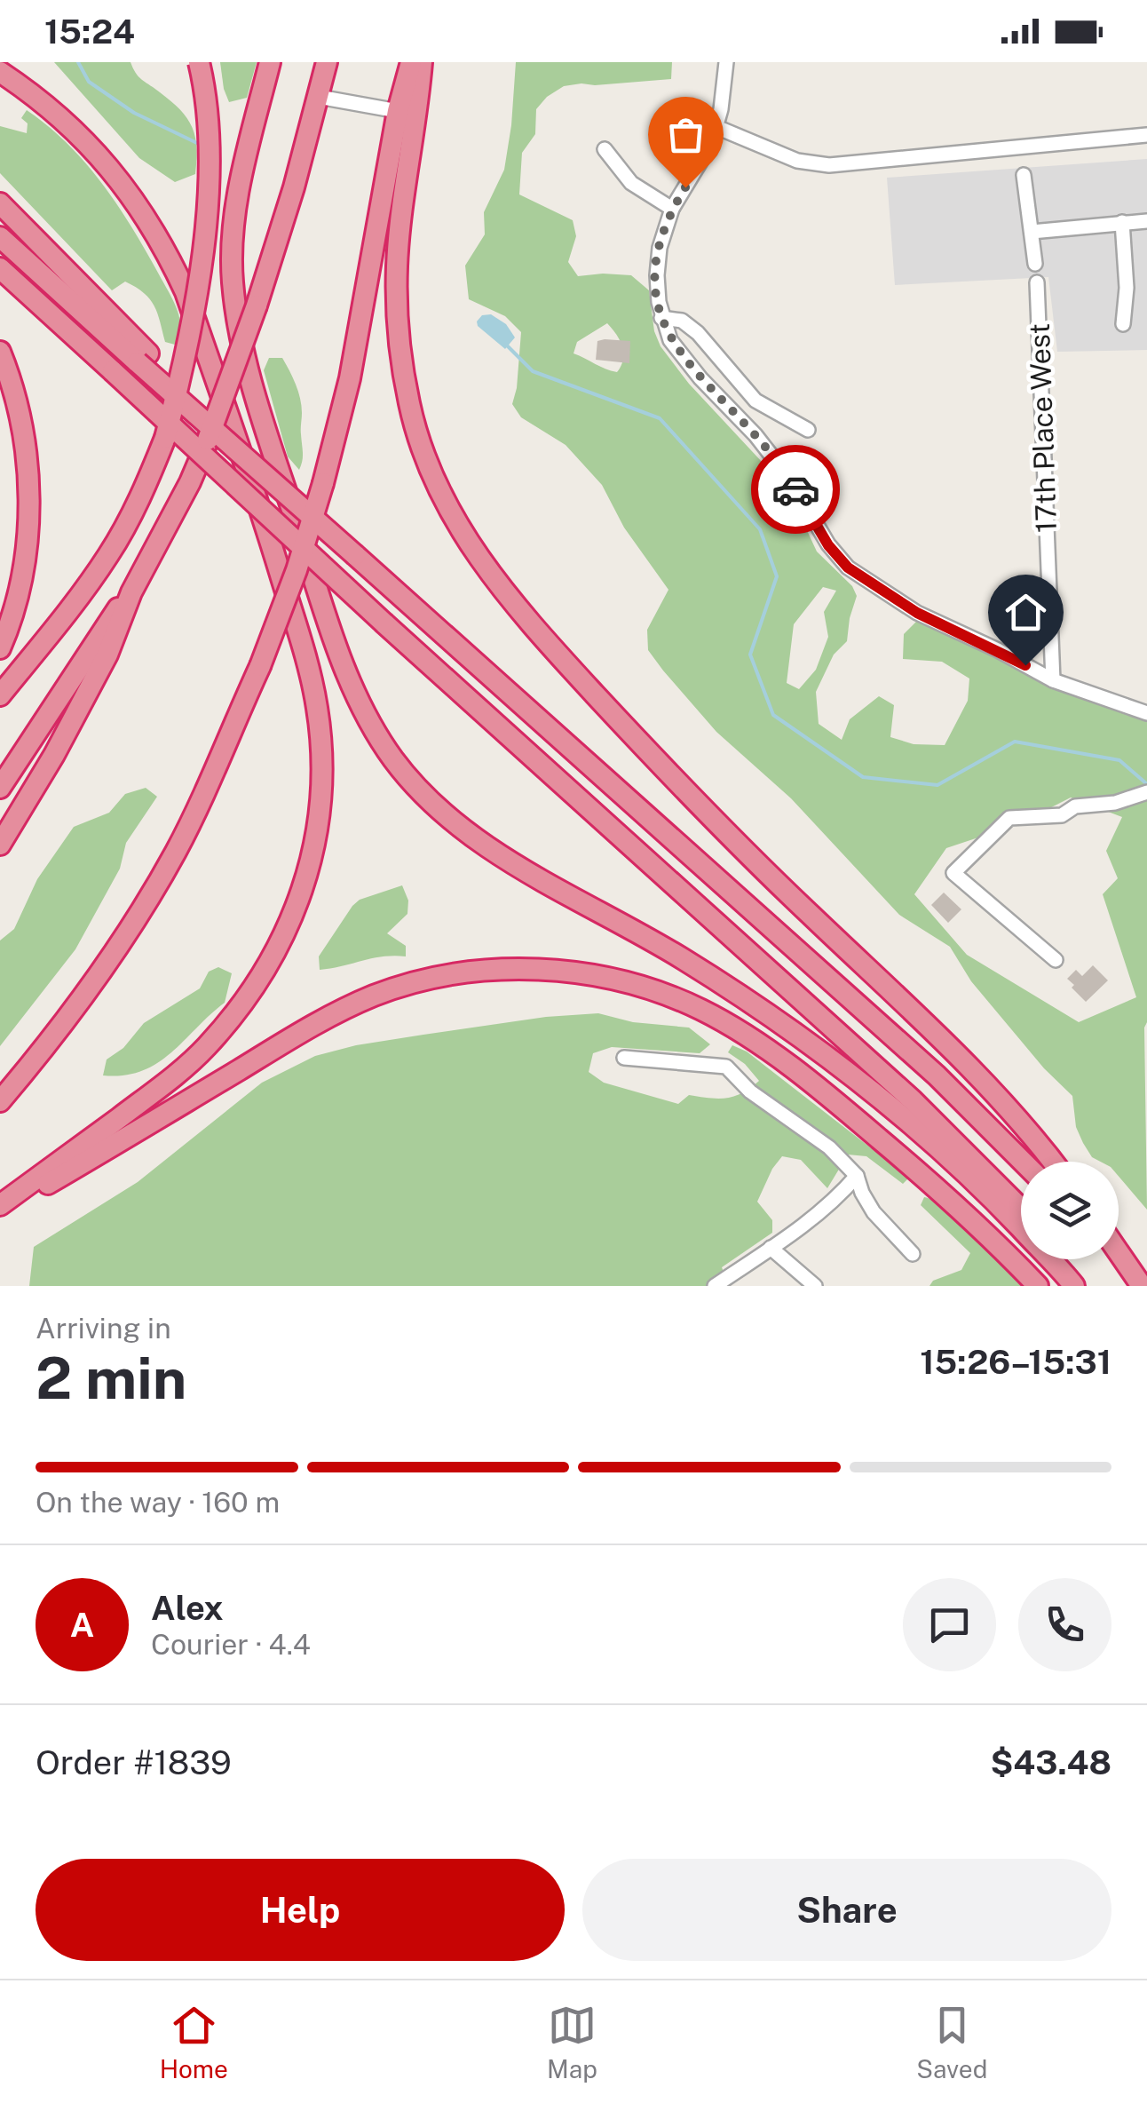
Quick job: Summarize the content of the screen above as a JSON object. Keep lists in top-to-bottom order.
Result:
{
  "streets": {
    "street": ["17th Place West"]
  },
  "page": {
    "status": "15:24",
    "heading": ["2 min", "Arriving in", "15:26–15:31"],
    "panel": [
      "Alex",
      "Courier · 4.4",
      "Order #1839",
      "$43.48"
    ],
    "bar": "On the way · 160 m",
    "round": "A",
    "buttons": ["Help", "Share"],
    "tabs": ["Home", "Map", "Saved"]
  }
}
